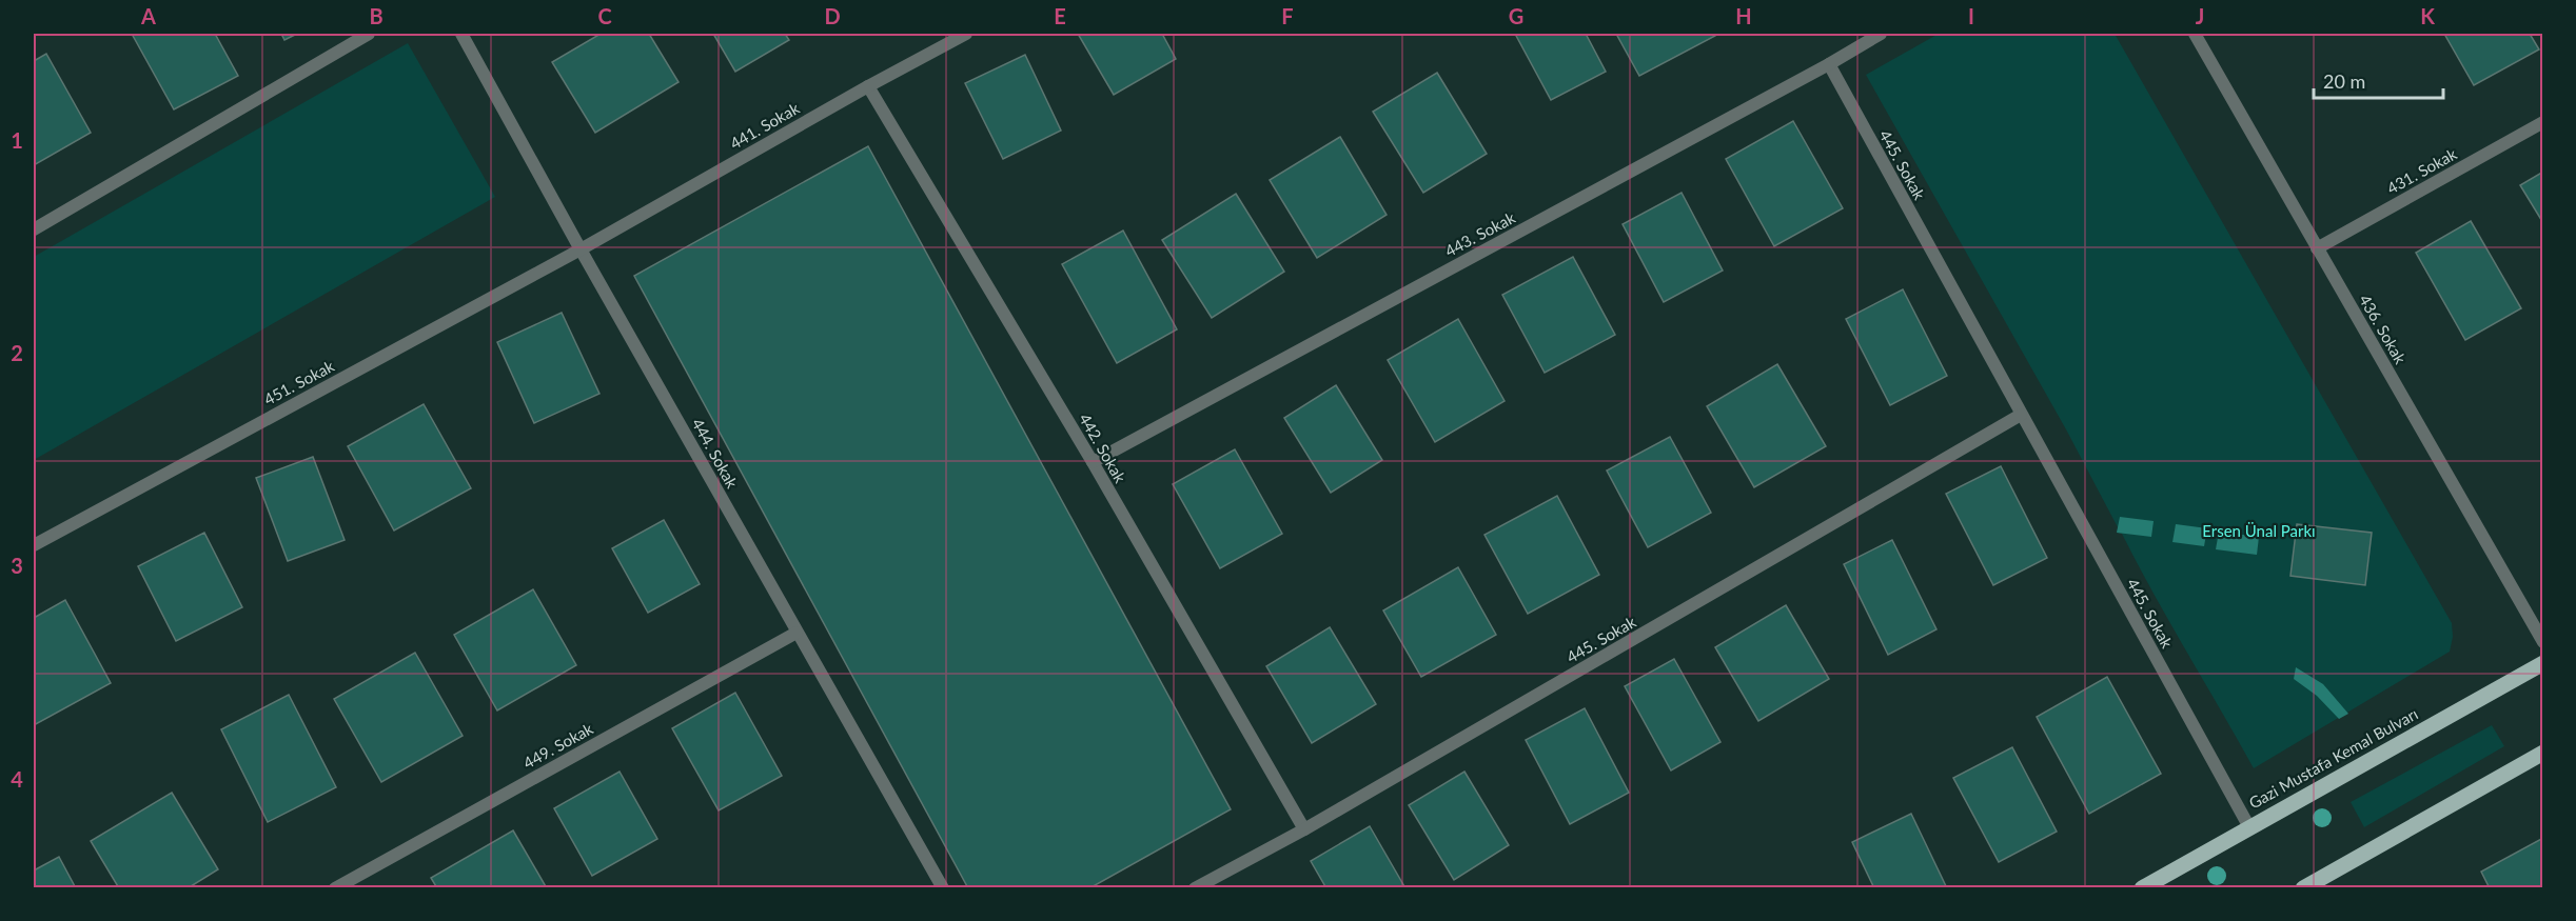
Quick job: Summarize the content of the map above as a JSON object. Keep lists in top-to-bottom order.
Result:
{
  "streets": {
    "main road": ["Gazi Mustafa Kemal Bulvarı"],
    "street": [
      "441. Sokak",
      "445. Sokak",
      "431. Sokak",
      "443. Sokak",
      "436. Sokak",
      "451. Sokak",
      "442. Sokak",
      "444. Sokak",
      "449. Sokak"
    ]
  },
  "crossings": [
    ["441. Sokak", "451. Sokak"],
    ["441. Sokak", "442. Sokak"],
    ["441. Sokak", "444. Sokak"],
    ["445. Sokak", "443. Sokak"],
    ["445. Sokak", "442. Sokak"],
    ["445. Sokak", "Gazi Mustafa Kemal Bulvarı"],
    ["431. Sokak", "436. Sokak"],
    ["443. Sokak", "442. Sokak"],
    ["451. Sokak", "444. Sokak"],
    ["444. Sokak", "449. Sokak"]
  ],
  "parks": ["Ersen Ünal Parkı"],
  "scale_bar": "20 m",
  "grid": {
    "columns": [
      "A",
      "B",
      "C",
      "D",
      "E",
      "F",
      "G",
      "H",
      "I",
      "J",
      "K"
    ],
    "rows": [
      "1",
      "2",
      "3",
      "4"
    ]
  }
}
